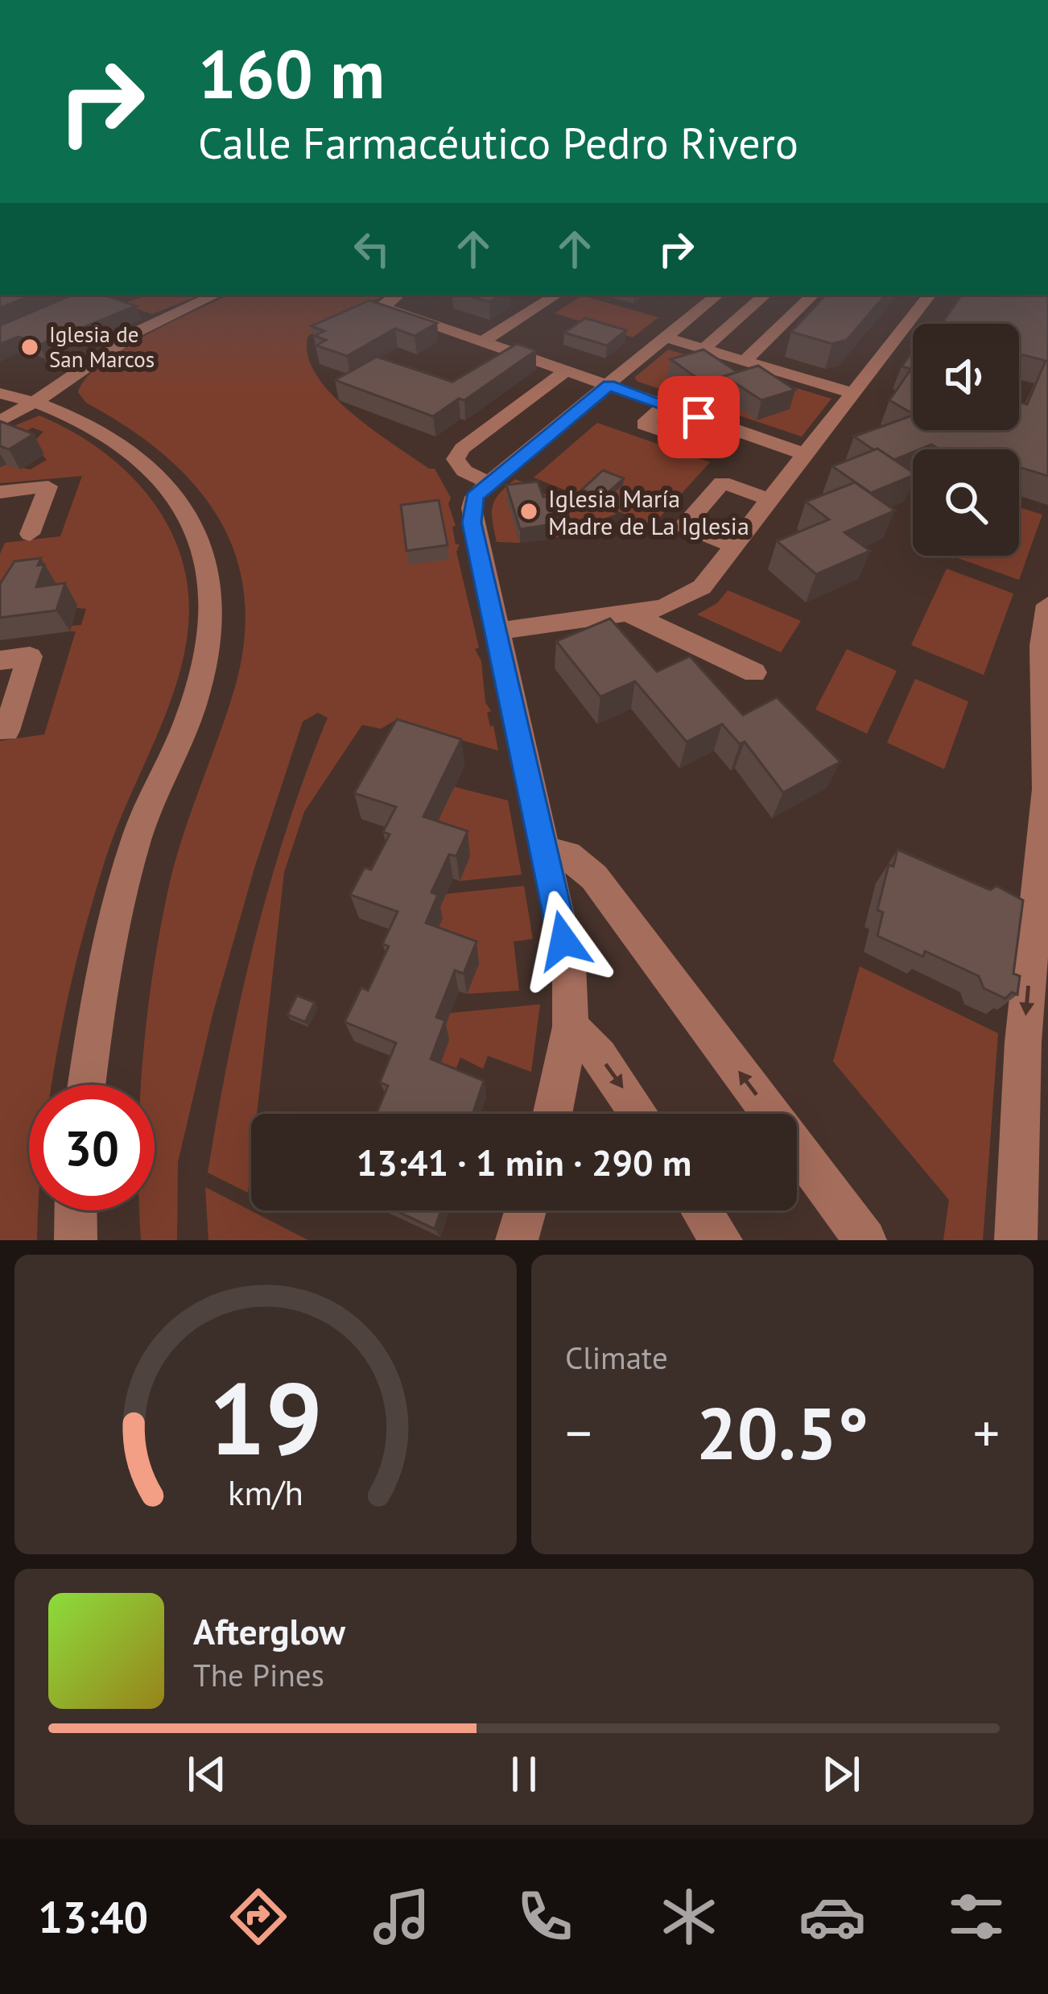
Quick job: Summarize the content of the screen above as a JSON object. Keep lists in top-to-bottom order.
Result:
{
  "places": ["Iglesia de San Marcos", "Iglesia María Madre de La Iglesia"],
  "page": {
    "turn": ["160 m", "Calle Farmacéutico Pedro Rivero"],
    "limit": "30",
    "trip": "13:41 · 1 min · 290 m",
    "tile": "Climate",
    "heat": ["−", "20.5°", "+"],
    "song": ["Afterglow", "The Pines"],
    "tabs": "13:40",
    "gauge": ["19", "km/h"]
  }
}
